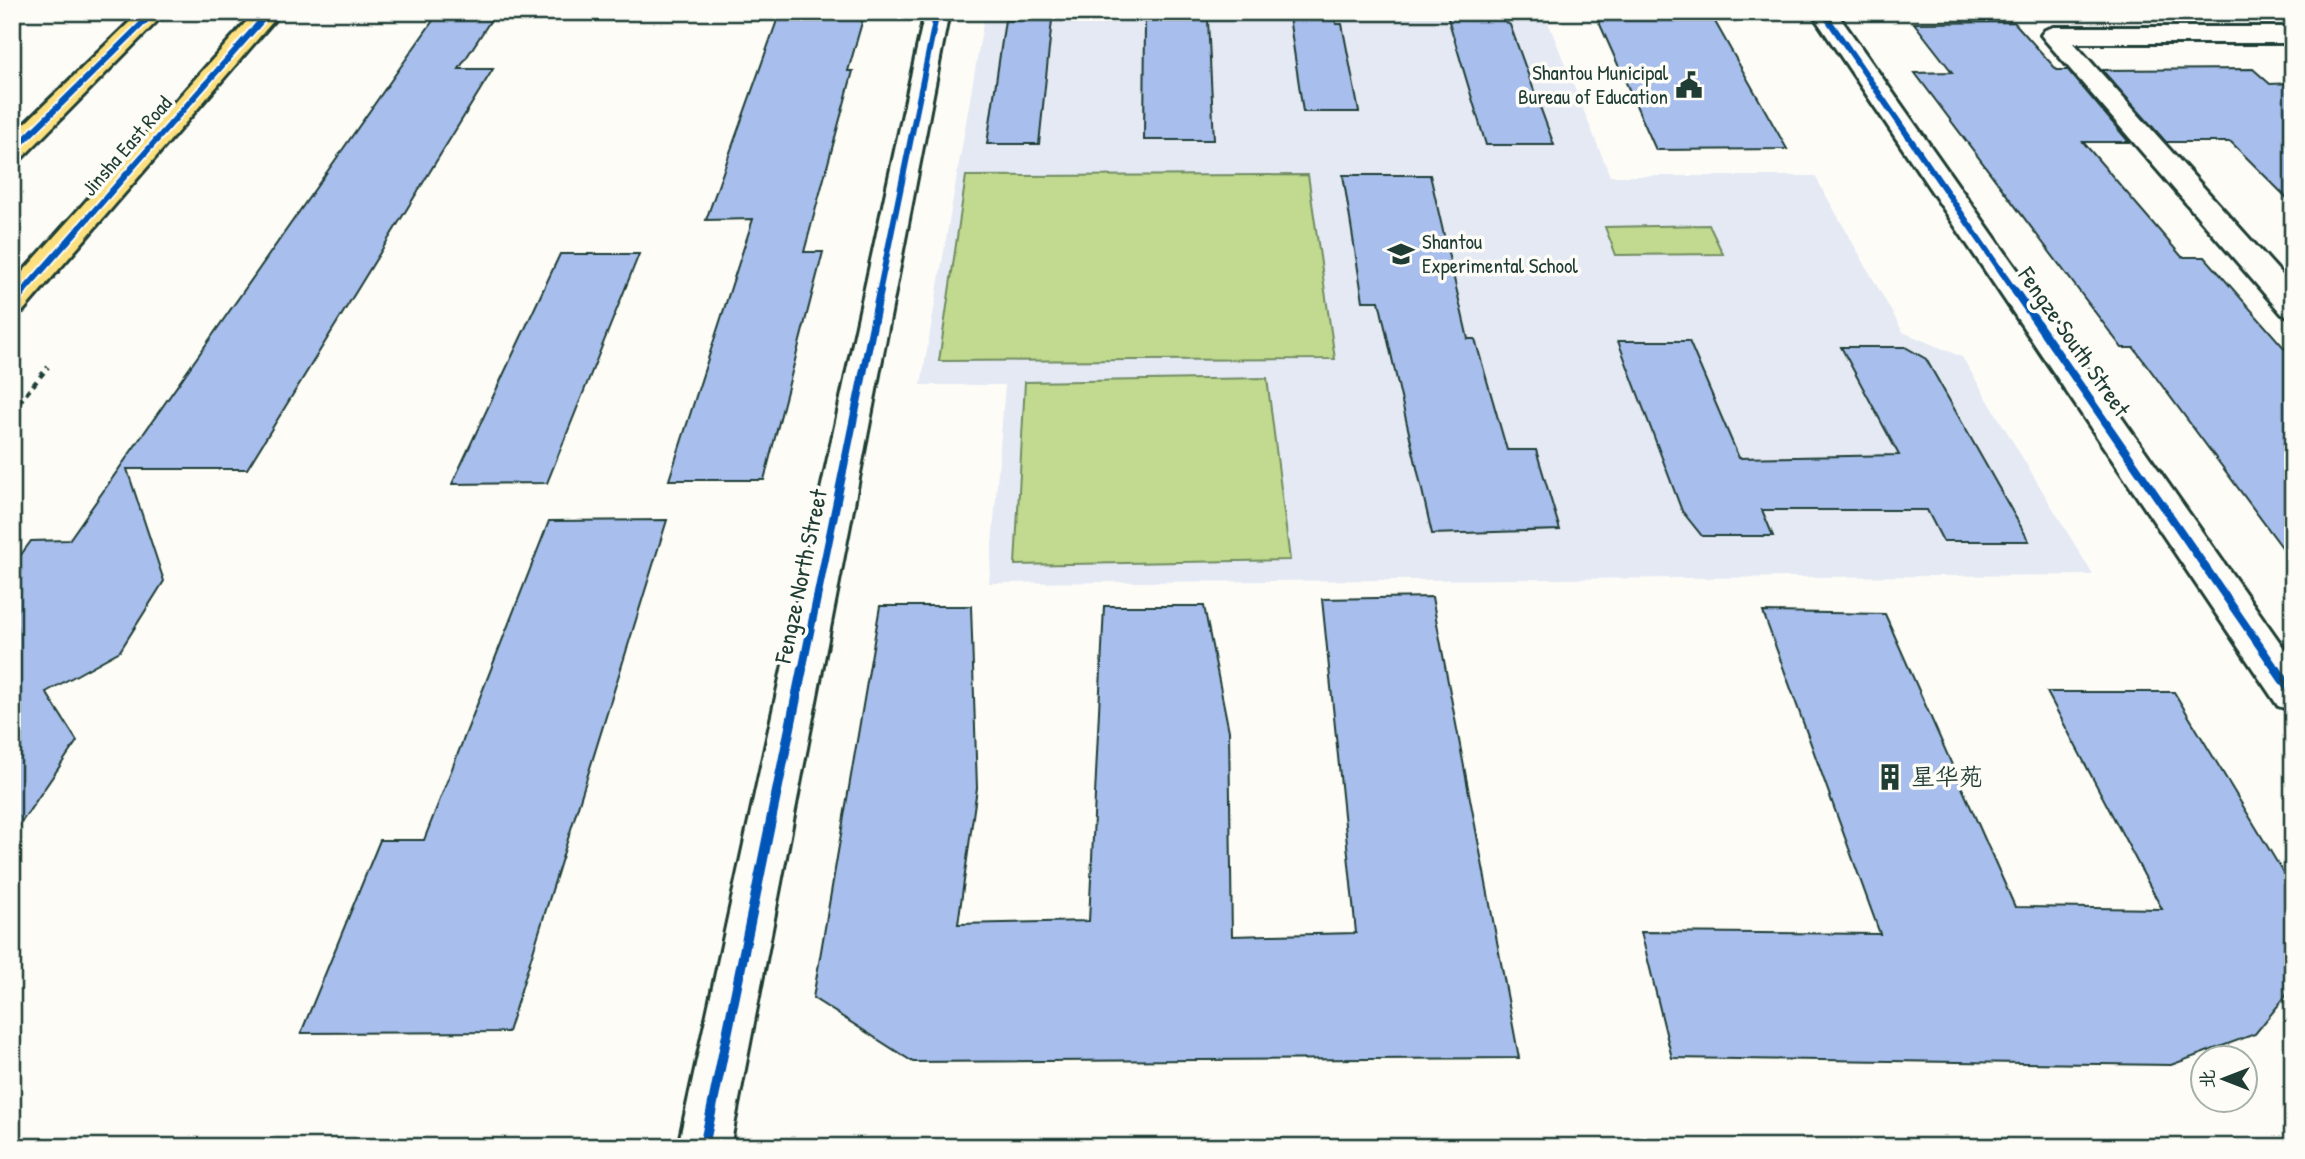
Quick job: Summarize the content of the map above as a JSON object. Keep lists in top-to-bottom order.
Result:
{
  "streets": {
    "main road": ["Jinsha East Road"],
    "street": ["Fengze South Street", "Fengze North Street"]
  },
  "places": {
    "public building": ["Shantou Municipal Bureau of Education"],
    "school or university": ["Shantou Experimental School"],
    "building": ["星华苑"]
  },
  "north": "left"
}
